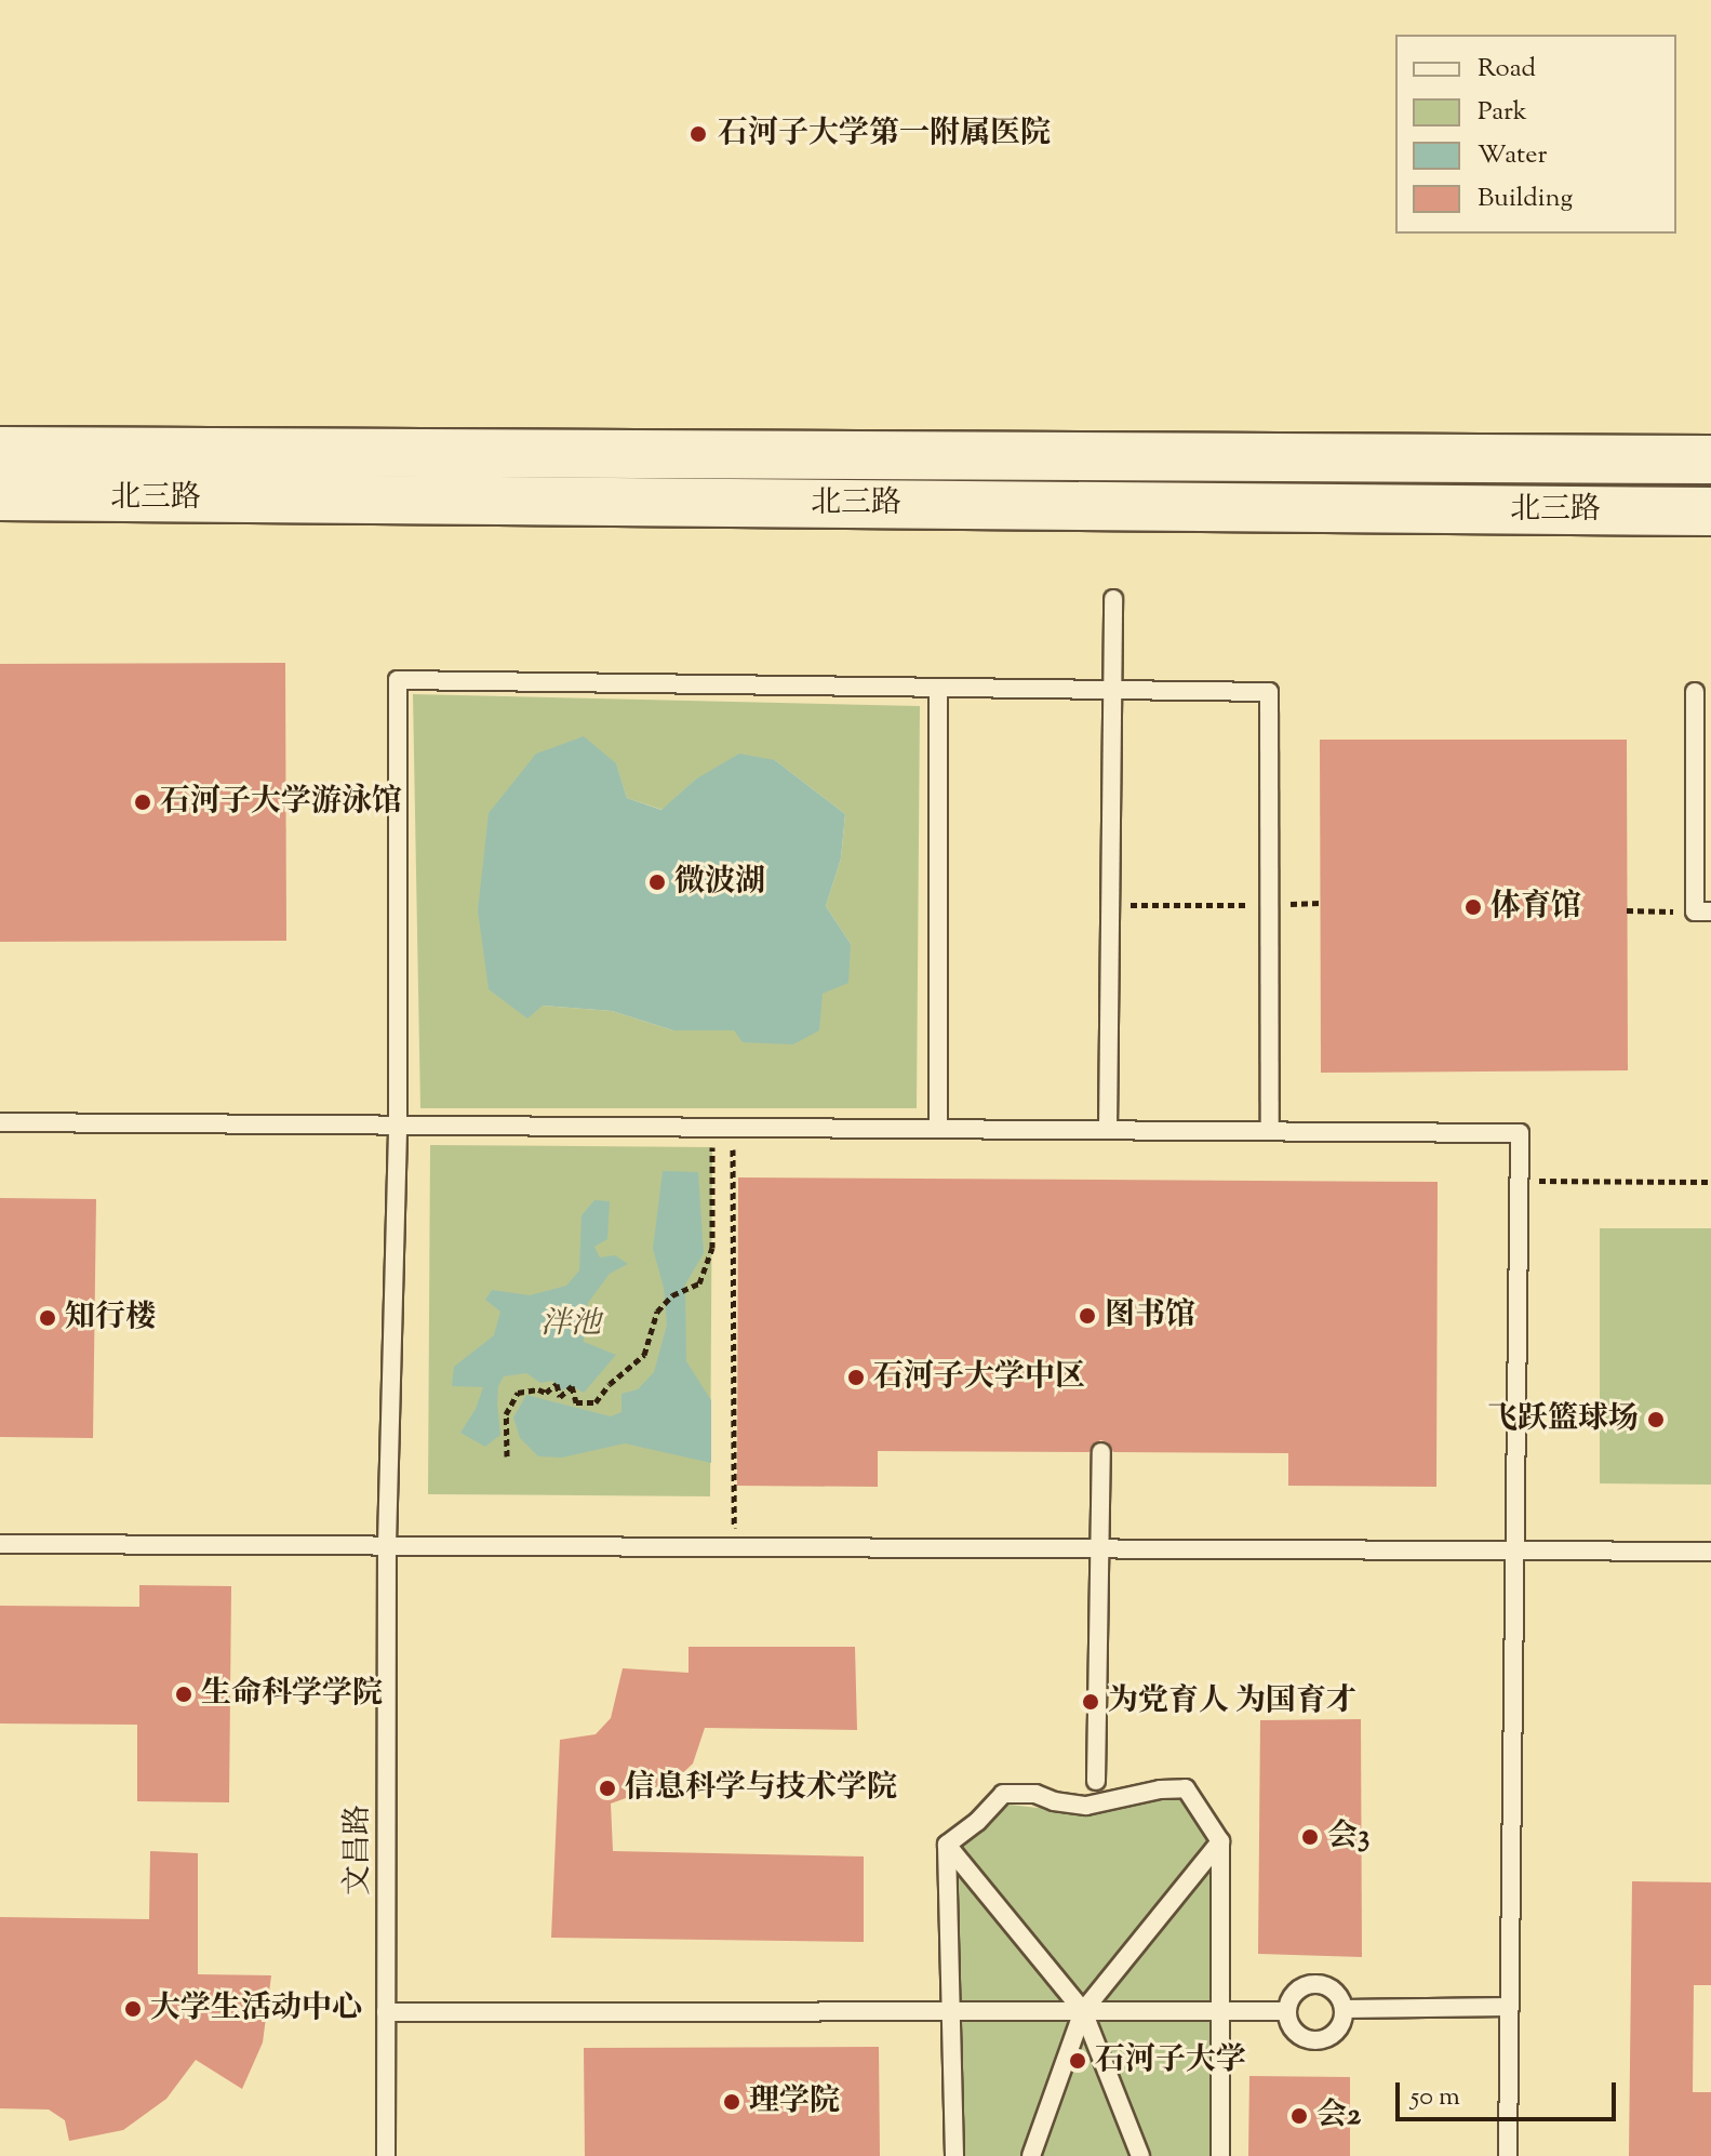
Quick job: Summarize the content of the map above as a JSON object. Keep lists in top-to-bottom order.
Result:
{
  "streets": {
    "main road": ["北三路"],
    "lane": ["文昌路"]
  },
  "parks": ["泮池"],
  "places": [
    "石河子大学第一附属医院",
    "石河子大学游泳馆",
    "微波湖",
    "体育馆",
    "图书馆",
    "知行楼",
    "石河子大学中区",
    "飞跃篮球场",
    "生命科学学院",
    "为党育人 为国育才",
    "信息科学与技术学院",
    "会3",
    "大学生活动中心",
    "石河子大学",
    "理学院",
    "会2"
  ],
  "legend": [
    "Road",
    "Park",
    "Water",
    "Building"
  ],
  "scale_bar": "50 m"
}
